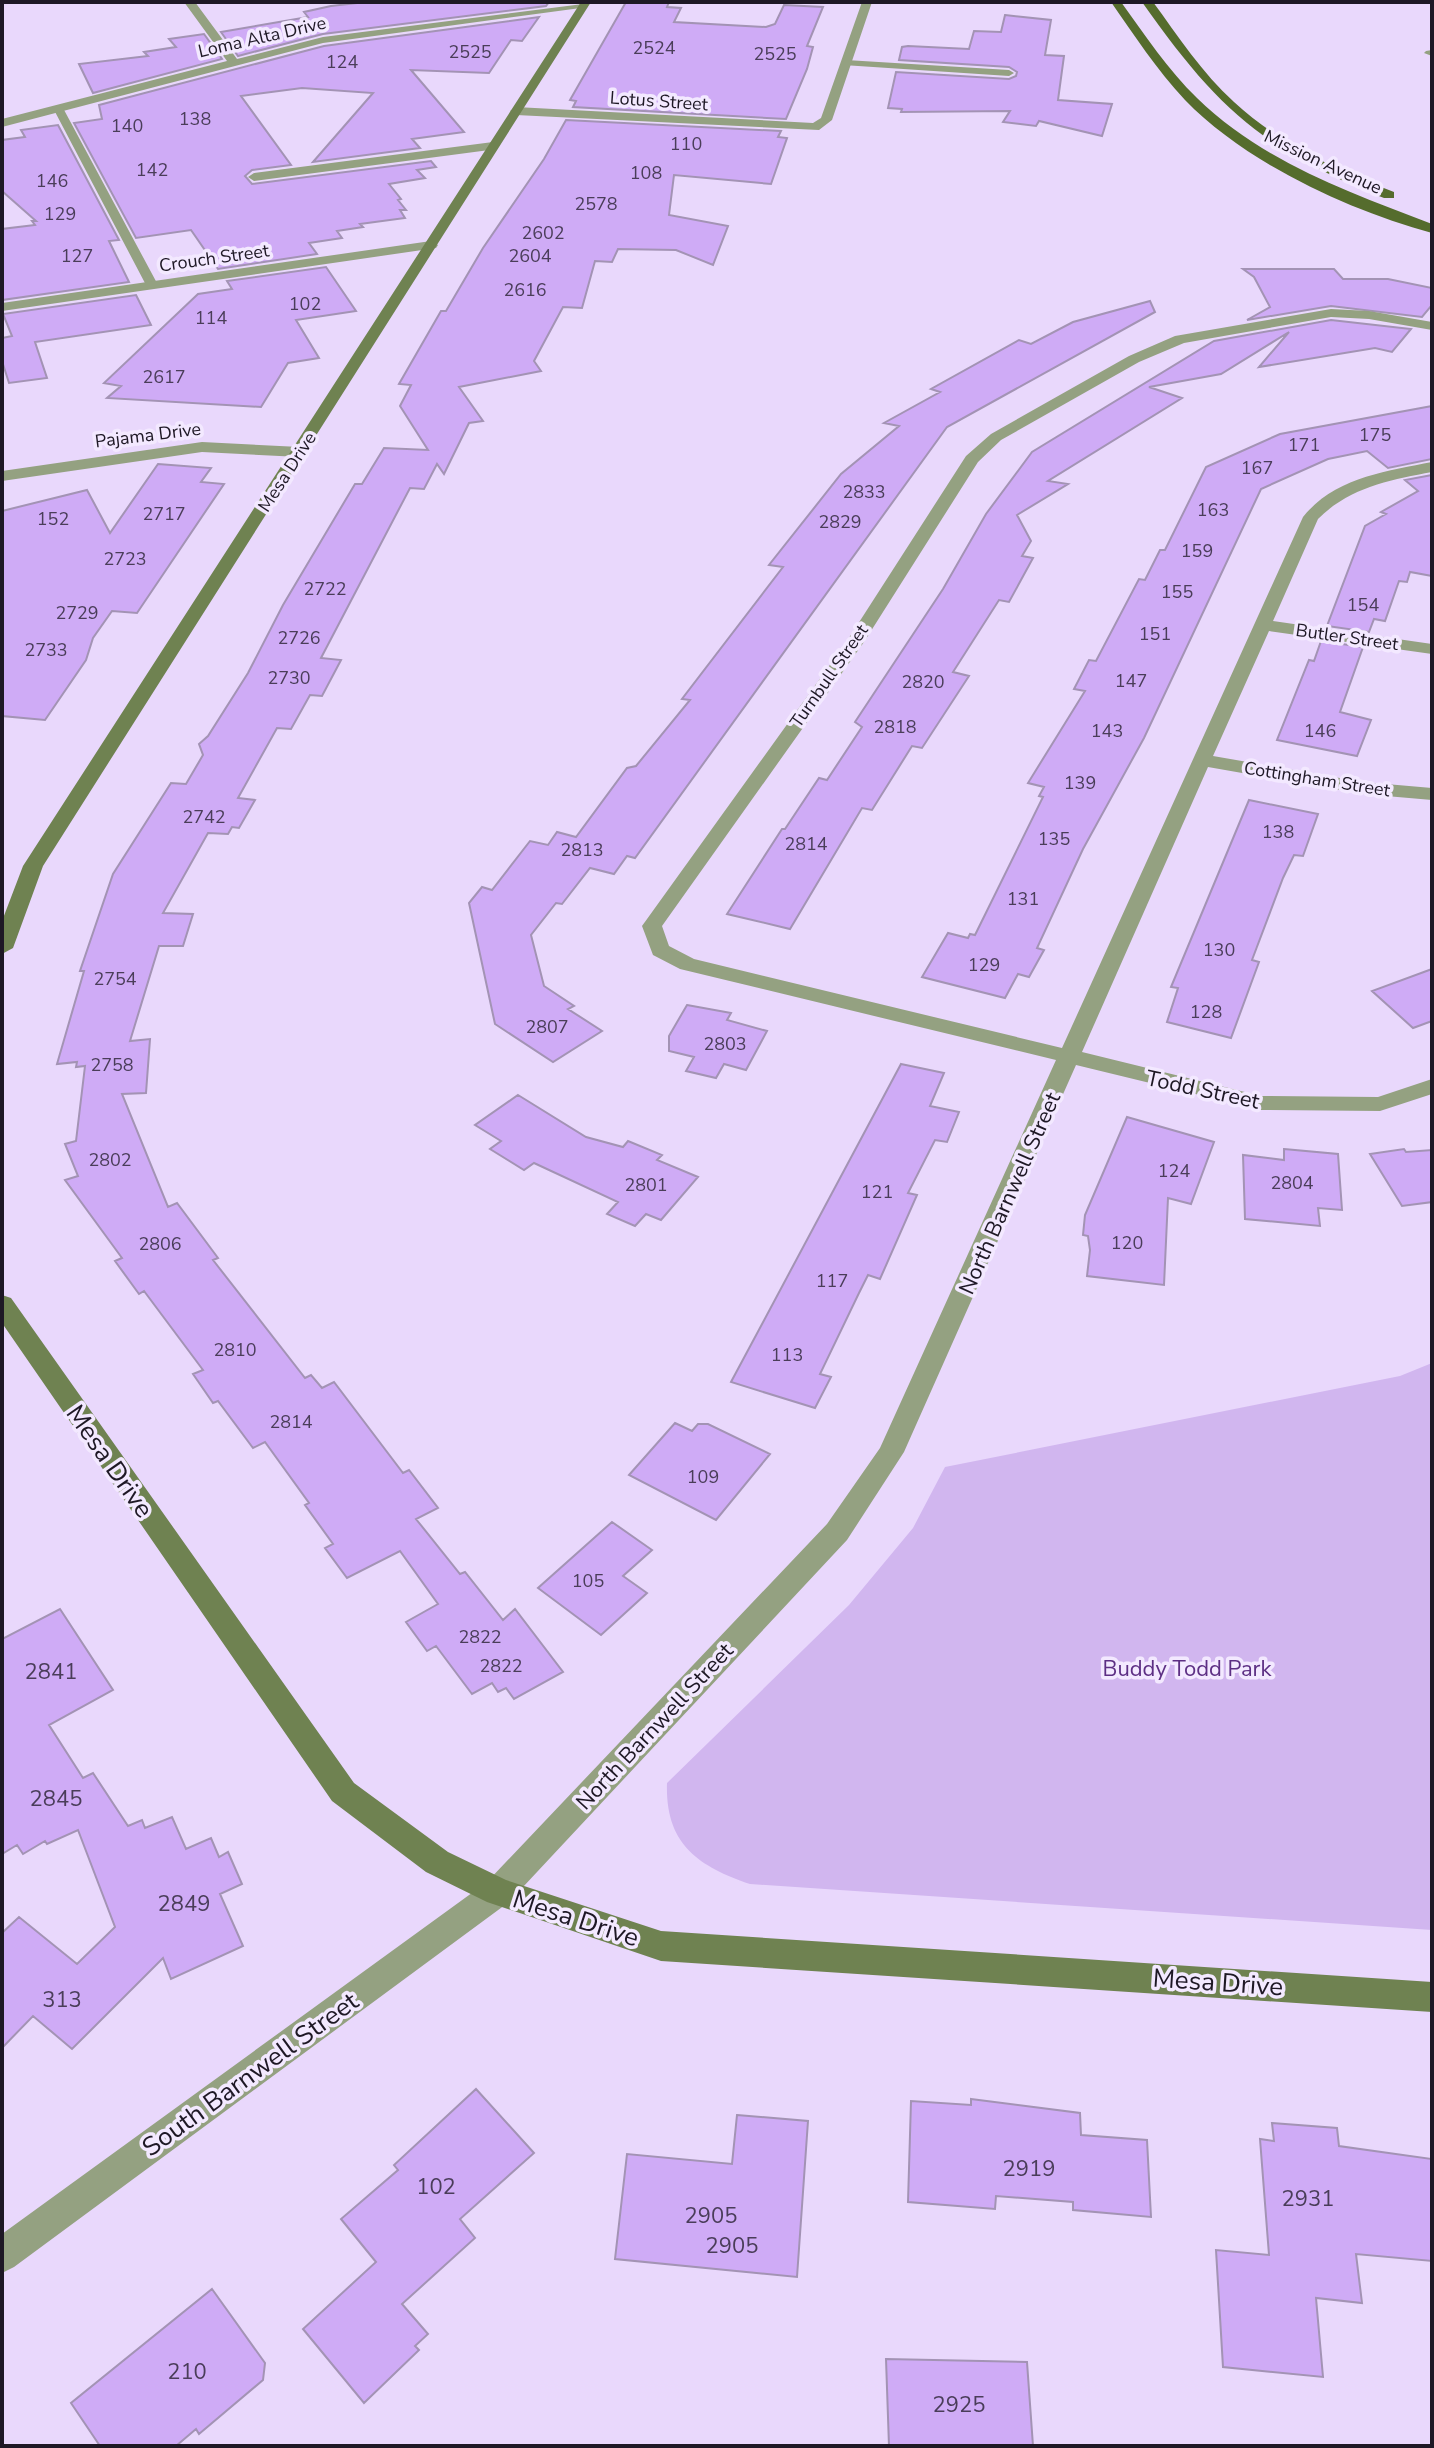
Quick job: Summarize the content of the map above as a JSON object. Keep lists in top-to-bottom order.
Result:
{
  "streets": {
    "main road": ["Mission Avenue", "Mesa Drive"],
    "street": [
      "Loma Alta Drive",
      "Lotus Street",
      "Crouch Street",
      "Pajama Drive",
      "Butler Street",
      "Turnbull Street",
      "Cottingham Street",
      "Todd Street",
      "North Barnwell Street",
      "South Barnwell Street"
    ]
  },
  "crossings": [
    ["Loma Alta Drive", "Mesa Drive"],
    ["Lotus Street", "Mesa Drive"],
    ["Crouch Street", "Mesa Drive"],
    ["Pajama Drive", "Mesa Drive"],
    ["Mesa Drive", "North Barnwell Street"],
    ["Mesa Drive", "South Barnwell Street"],
    ["Butler Street", "North Barnwell Street"],
    ["Turnbull Street", "Todd Street"],
    ["Turnbull Street", "North Barnwell Street"],
    ["Cottingham Street", "North Barnwell Street"],
    ["Todd Street", "North Barnwell Street"],
    ["North Barnwell Street", "South Barnwell Street"]
  ],
  "parks": ["Buddy Todd Park"],
  "house_numbers": [
    "2524",
    "2525",
    "2525",
    "124",
    "138",
    "140",
    "110",
    "142",
    "108",
    "146",
    "2578",
    "129",
    "2602",
    "127",
    "2604",
    "2616",
    "102",
    "114",
    "2617",
    "175",
    "171",
    "167",
    "2833",
    "163",
    "2717",
    "152",
    "2829",
    "159",
    "2723",
    "2722",
    "155",
    "154",
    "2729",
    "151",
    "2726",
    "2733",
    "2730",
    "147",
    "2820",
    "2818",
    "143",
    "146",
    "139",
    "2742",
    "138",
    "135",
    "2814",
    "2813",
    "131",
    "130",
    "129",
    "2754",
    "128",
    "2807",
    "2803",
    "2758",
    "2802",
    "124",
    "2804",
    "2801",
    "121",
    "120",
    "2806",
    "117",
    "2810",
    "113",
    "2814",
    "109",
    "105",
    "2822",
    "2822",
    "2841",
    "2845",
    "2849",
    "313",
    "2919",
    "102",
    "2931",
    "2905",
    "2905",
    "210",
    "2925"
  ]
}
